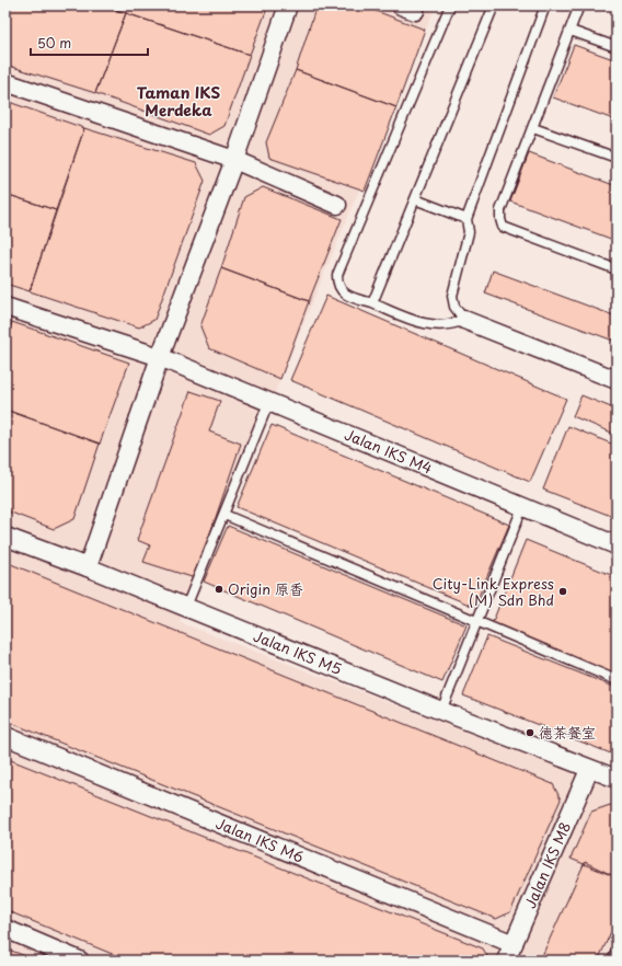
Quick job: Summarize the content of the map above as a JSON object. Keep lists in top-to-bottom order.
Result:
{
  "streets": {
    "street": [
      "Jalan IKS M4",
      "Jalan IKS M5",
      "Jalan IKS M6",
      "Jalan IKS M8"
    ]
  },
  "crossings": [
    ["Jalan IKS M5", "Jalan IKS M8"],
    ["Jalan IKS M6", "Jalan IKS M8"]
  ],
  "districts": ["Taman IKS Merdeka"],
  "places": ["Origin 原香", "City-Link Express (M) Sdn Bhd", "德茶餐室"],
  "scale_bar": "50 m"
}
